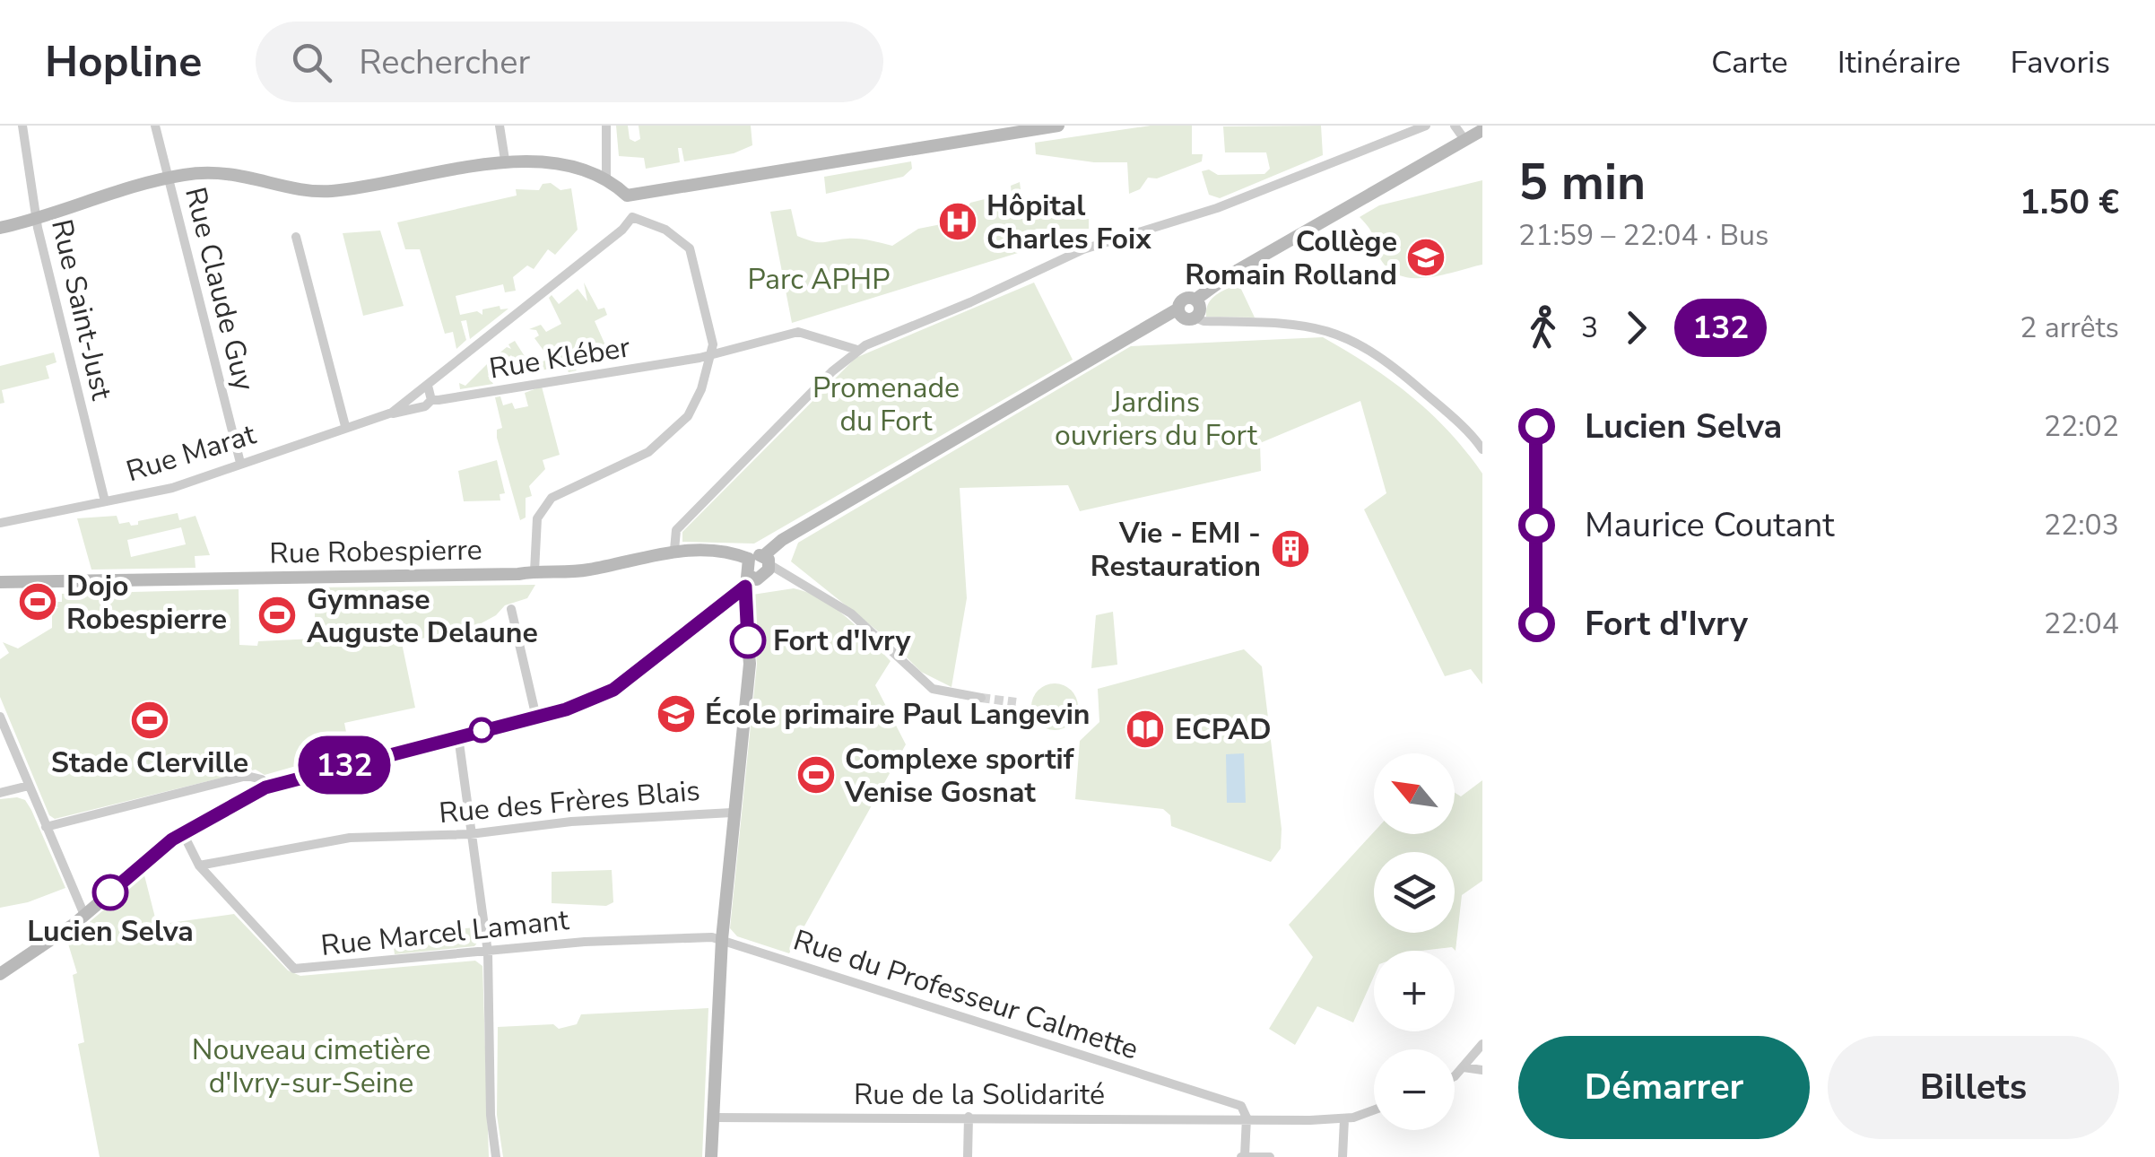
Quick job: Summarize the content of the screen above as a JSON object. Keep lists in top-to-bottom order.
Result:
{
  "streets": {
    "main road": ["Rue Robespierre"],
    "street": [
      "Rue Claude Guy",
      "Rue Saint-Just",
      "Rue Kléber",
      "Rue Marat",
      "Rue des Frères Blais",
      "Rue Marcel Lamant",
      "Rue du Professeur Calmette",
      "Rue de la Solidarité"
    ]
  },
  "crossings": [
    ["Rue Claude Guy", "Rue Marat"],
    ["Rue Saint-Just", "Rue Marat"],
    ["Rue Kléber", "Rue Marat"],
    ["Rue des Frères Blais", "Rue Marcel Lamant"],
    ["Rue Marcel Lamant", "Rue du Professeur Calmette"],
    ["Rue du Professeur Calmette", "Rue de la Solidarité"]
  ],
  "parks": [
    "Parc APHP",
    "Promenade du Fort",
    "Jardins ouvriers du Fort",
    "Nouveau cimetière d'Ivry-sur-Seine"
  ],
  "places": {
    "hospital": ["Hôpital Charles Foix"],
    "school or university": ["Collège Romain Rolland", "École primaire Paul Langevin"],
    "building": ["Vie - EMI - Restauration"],
    "sports": [
      "Dojo Robespierre",
      "Gymnase Auguste Delaune",
      "Stade Clerville",
      "Complexe sportif Venise Gosnat"
    ],
    "other": ["Fort d'Ivry", "Lucien Selva"],
    "library": ["ECPAD"]
  },
  "lines": ["bus line 132"],
  "north": "top left",
  "page": {
    "header": "Hopline",
    "search": "Rechercher",
    "nav": ["Carte", "Itinéraire", "Favoris"],
    "on_map": "132",
    "heading": ["5 min", "21:59 – 22:04 · Bus", "1.50 €"],
    "legs": ["3", "132", "2 arrêts"],
    "list": [
      {
        "name": "Lucien Selva",
        "value": "22:02"
      },
      {
        "name": "Maurice Coutant",
        "value": "22:03"
      },
      {
        "name": "Fort d'Ivry",
        "value": "22:04"
      }
    ],
    "map_buttons": ["+", "−"],
    "buttons": ["Démarrer", "Billets"]
  }
}
